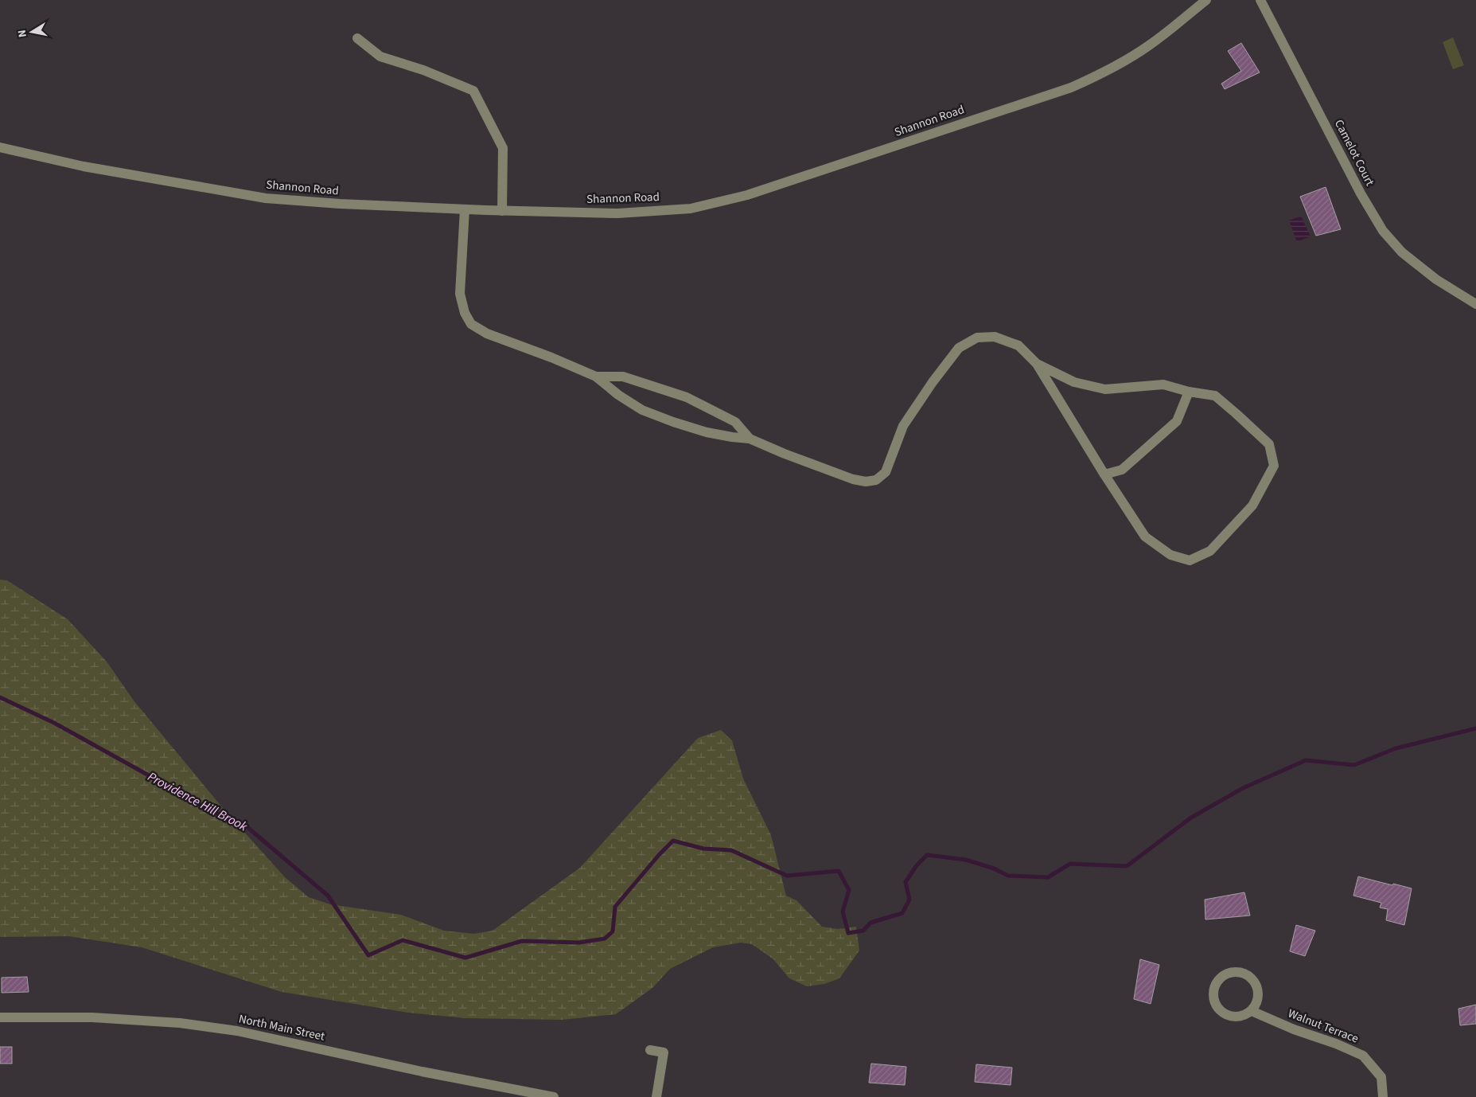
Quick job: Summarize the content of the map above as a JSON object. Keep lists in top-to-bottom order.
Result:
{
  "streets": {
    "street": [
      "Shannon Road",
      "Camelot Court",
      "Walnut Terrace",
      "North Main Street"
    ]
  },
  "water": ["Providence Hill Brook"],
  "north": "left"
}
